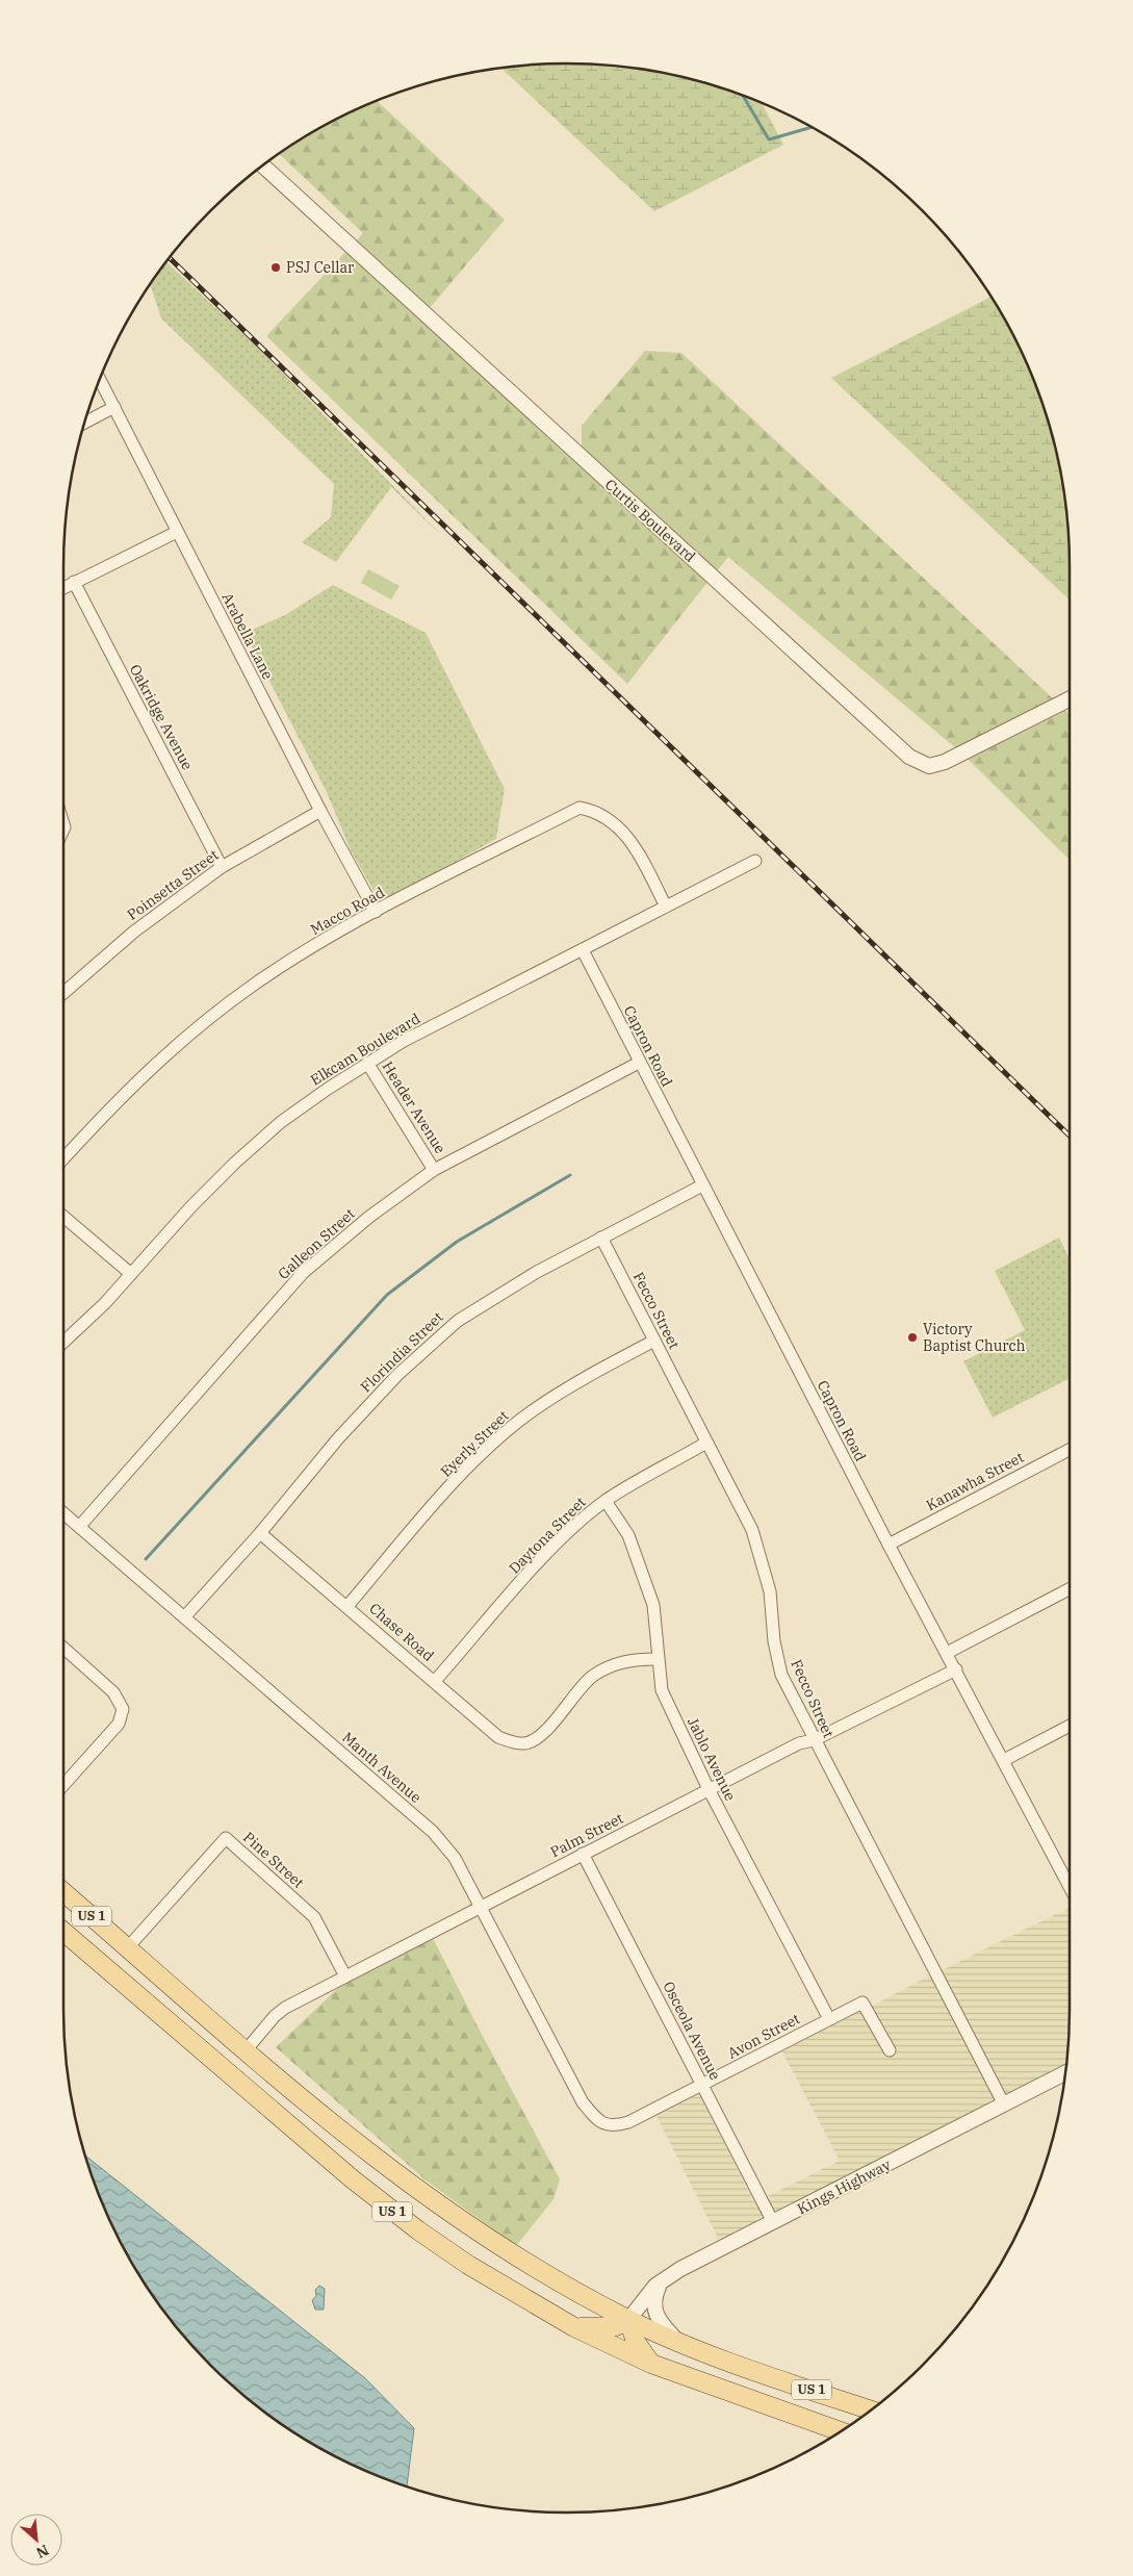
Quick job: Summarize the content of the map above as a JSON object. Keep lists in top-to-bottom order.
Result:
{
  "streets": {
    "main road": ["US 1"],
    "street": [
      "Curtis Boulevard",
      "Arabella Lane",
      "Oakridge Avenue",
      "Poinsetta Street",
      "Macco Road",
      "Capron Road",
      "Elkcam Boulevard",
      "Header Avenue",
      "Galleon Street",
      "Fecco Street",
      "Florindia Street",
      "Eyerly Street",
      "Kanawha Street",
      "Daytona Street",
      "Chase Road",
      "Jablo Avenue",
      "Manth Avenue",
      "Palm Street",
      "Pine Street",
      "Osceola Avenue",
      "Avon Street",
      "Kings Highway"
    ]
  },
  "crossings": [
    ["Arabella Lane", "Poinsetta Street"],
    ["Arabella Lane", "Macco Road"],
    ["Oakridge Avenue", "Poinsetta Street"],
    ["Macco Road", "Elkcam Boulevard"],
    ["Capron Road", "Elkcam Boulevard"],
    ["Capron Road", "Galleon Street"],
    ["Capron Road", "Florindia Street"],
    ["Capron Road", "Kanawha Street"],
    ["Capron Road", "Palm Street"],
    ["Elkcam Boulevard", "Header Avenue"],
    ["Header Avenue", "Galleon Street"],
    ["Galleon Street", "Manth Avenue"],
    ["Fecco Street", "Florindia Street"],
    ["Fecco Street", "Eyerly Street"],
    ["Fecco Street", "Daytona Street"],
    ["Fecco Street", "Palm Street"],
    ["Fecco Street", "Kings Highway"],
    ["Florindia Street", "Chase Road"],
    ["Florindia Street", "Manth Avenue"],
    ["Eyerly Street", "Chase Road"],
    ["Daytona Street", "Chase Road"],
    ["Daytona Street", "Jablo Avenue"],
    ["Chase Road", "Jablo Avenue"],
    ["Jablo Avenue", "Palm Street"],
    ["Jablo Avenue", "Avon Street"],
    ["Manth Avenue", "Palm Street"],
    ["Manth Avenue", "Avon Street"],
    ["Palm Street", "Pine Street"],
    ["Palm Street", "US 1"],
    ["Palm Street", "Osceola Avenue"],
    ["Pine Street", "US 1"],
    ["US 1", "Kings Highway"],
    ["Osceola Avenue", "Avon Street"],
    ["Osceola Avenue", "Kings Highway"]
  ],
  "places": ["PSJ Cellar", "Victory Baptist Church"],
  "north": "bottom right"
}
